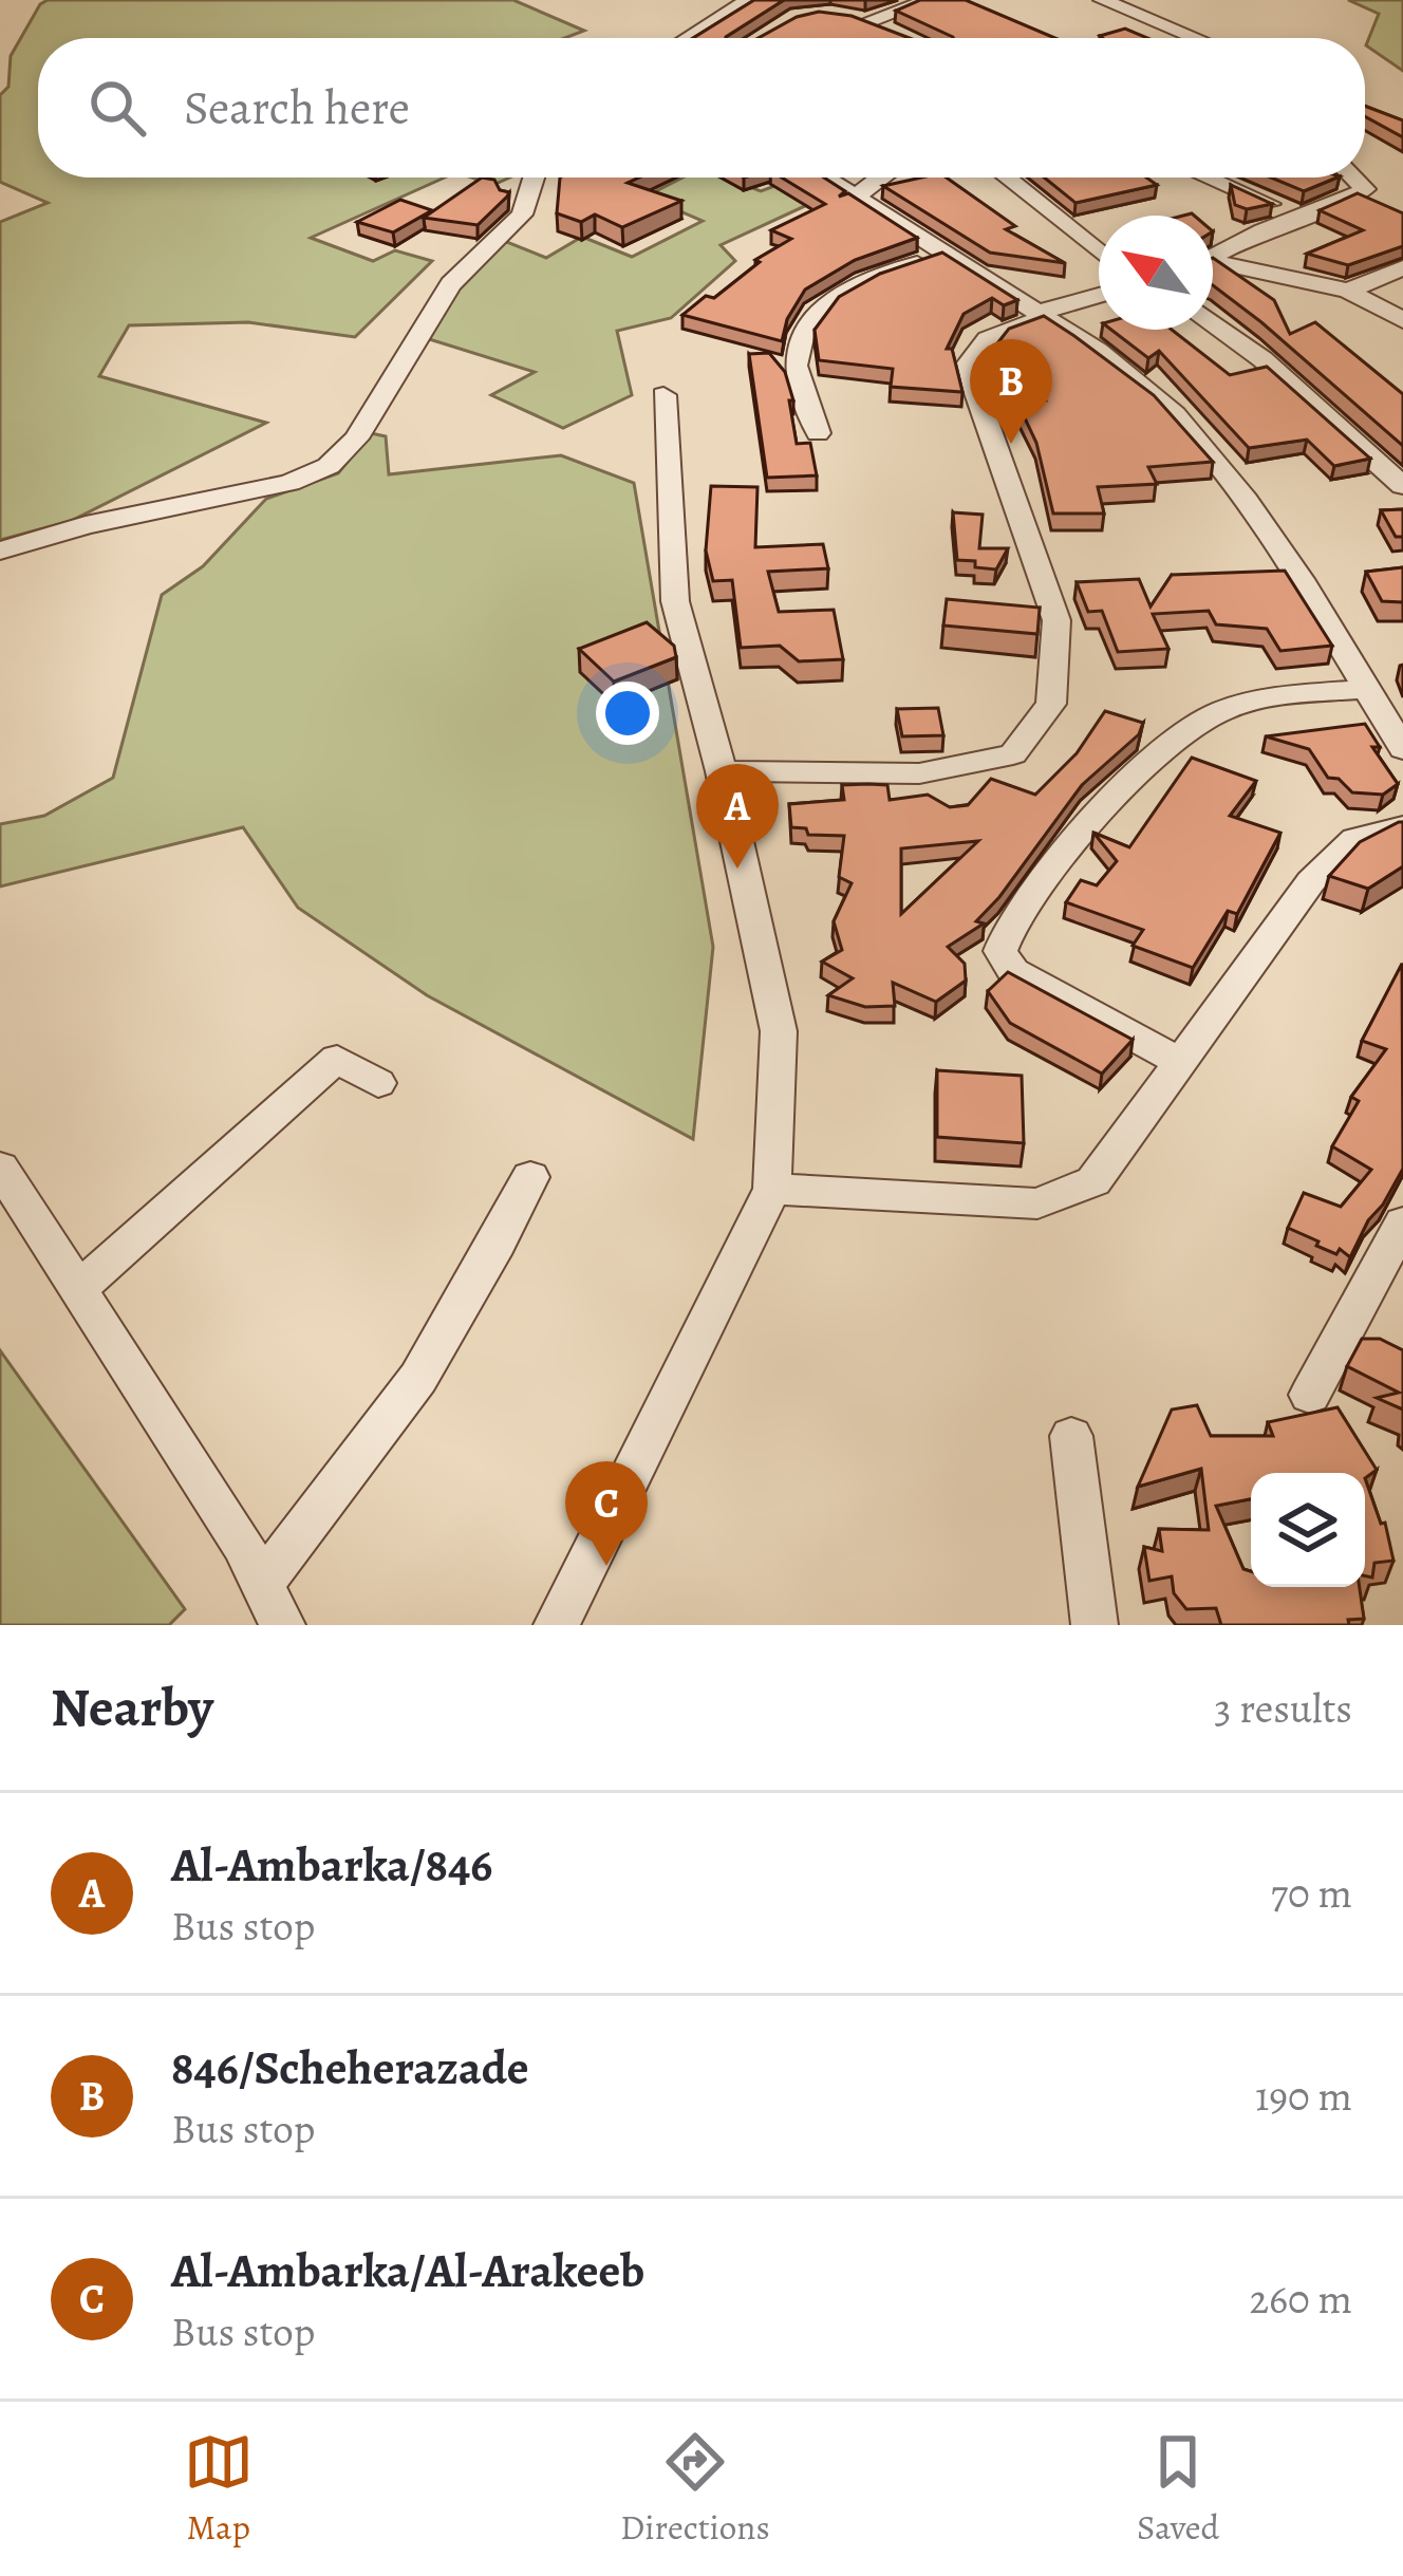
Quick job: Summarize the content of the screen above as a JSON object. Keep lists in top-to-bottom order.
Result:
{
  "north": "top left",
  "page": {
    "search": "Search here",
    "pins": ["B", "A", "C"],
    "heading": ["Nearby", "3 results"],
    "list": [
      {
        "mark": "A",
        "name": "Al-Ambarka/846",
        "note": "Bus stop",
        "value": "70 m"
      },
      {
        "mark": "B",
        "name": "846/Scheherazade",
        "note": "Bus stop",
        "value": "190 m"
      },
      {
        "mark": "C",
        "name": "Al-Ambarka/Al-Arakeeb",
        "note": "Bus stop",
        "value": "260 m"
      }
    ],
    "nav": ["Map", "Directions", "Saved"]
  }
}
